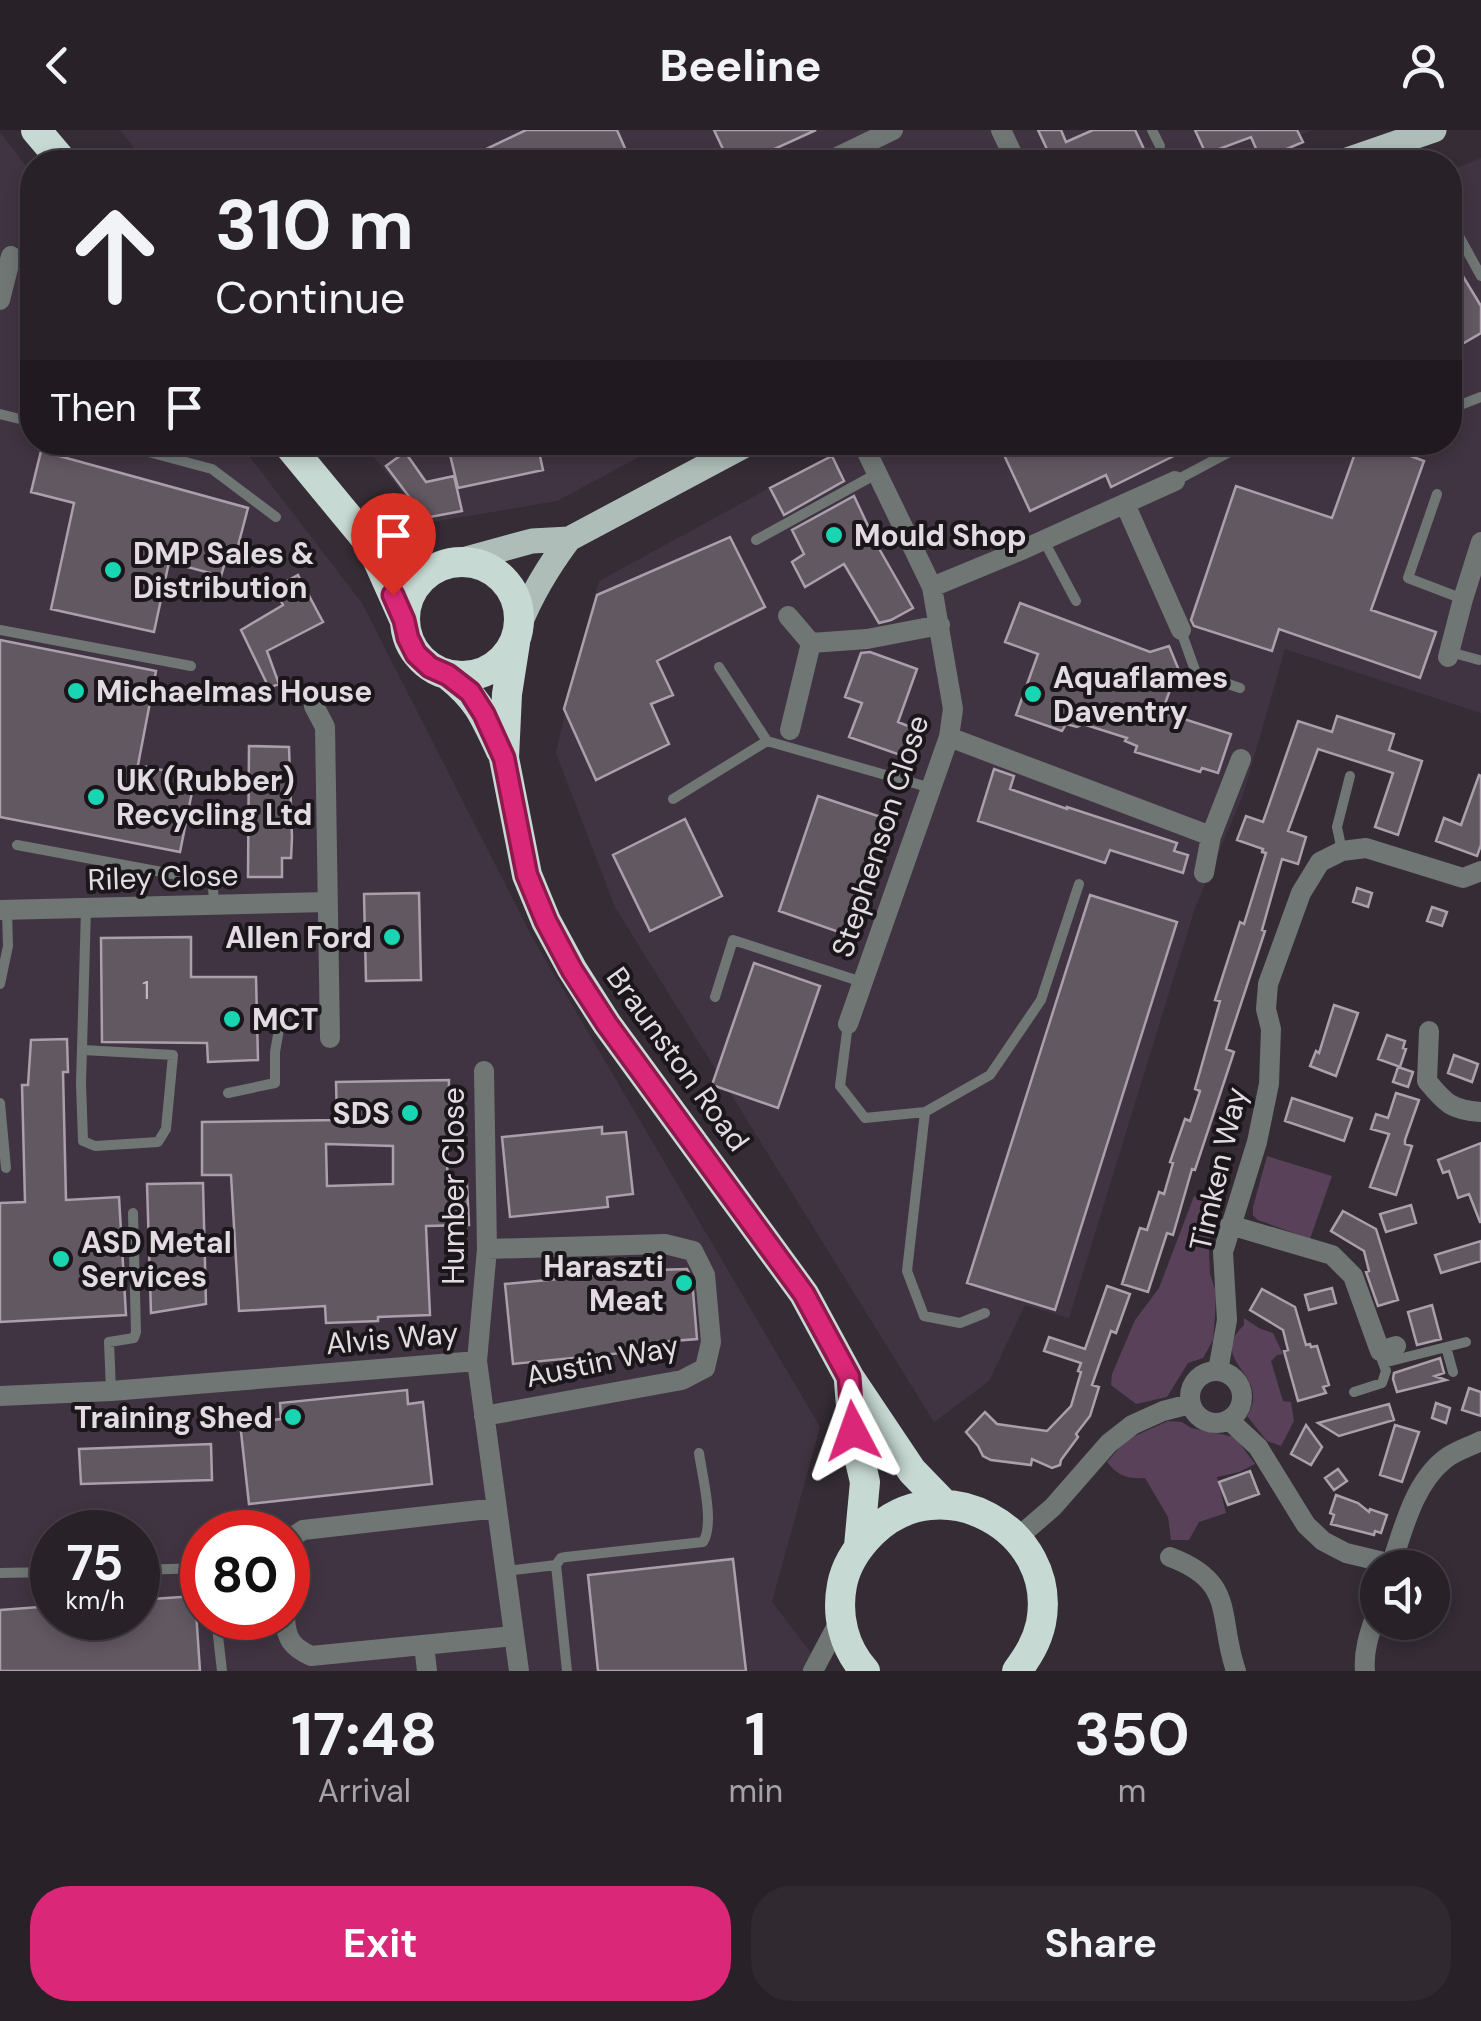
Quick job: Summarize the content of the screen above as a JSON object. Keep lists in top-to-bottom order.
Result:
{
  "streets": {
    "highway": ["Braunston Road"],
    "street": [
      "Stephenson Close",
      "Riley Close",
      "Timken Way",
      "Humber Close",
      "Alvis Way",
      "Austin Way"
    ]
  },
  "crossings": [
    ["Humber Close", "Alvis Way"],
    ["Humber Close", "Austin Way"],
    ["Alvis Way", "Austin Way"]
  ],
  "places": [
    "Mould Shop",
    "DMP Sales & Distribution",
    "Michaelmas House",
    "Aquaflames Daventry",
    "UK (Rubber) Recycling Ltd",
    "Allen Ford",
    "MCT",
    "SDS",
    "ASD Metal Services",
    "Haraszti Meat",
    "Training Shed"
  ],
  "house_numbers": ["1"],
  "page": {
    "header": "Beeline",
    "turn": ["310 m", "Continue"],
    "then": "Then",
    "speed": "75 km/h",
    "limit": "80",
    "eta": [
      "17:48",
      "Arrival",
      "1",
      "min",
      "350",
      "m"
    ],
    "buttons": ["Exit", "Share"]
  }
}
